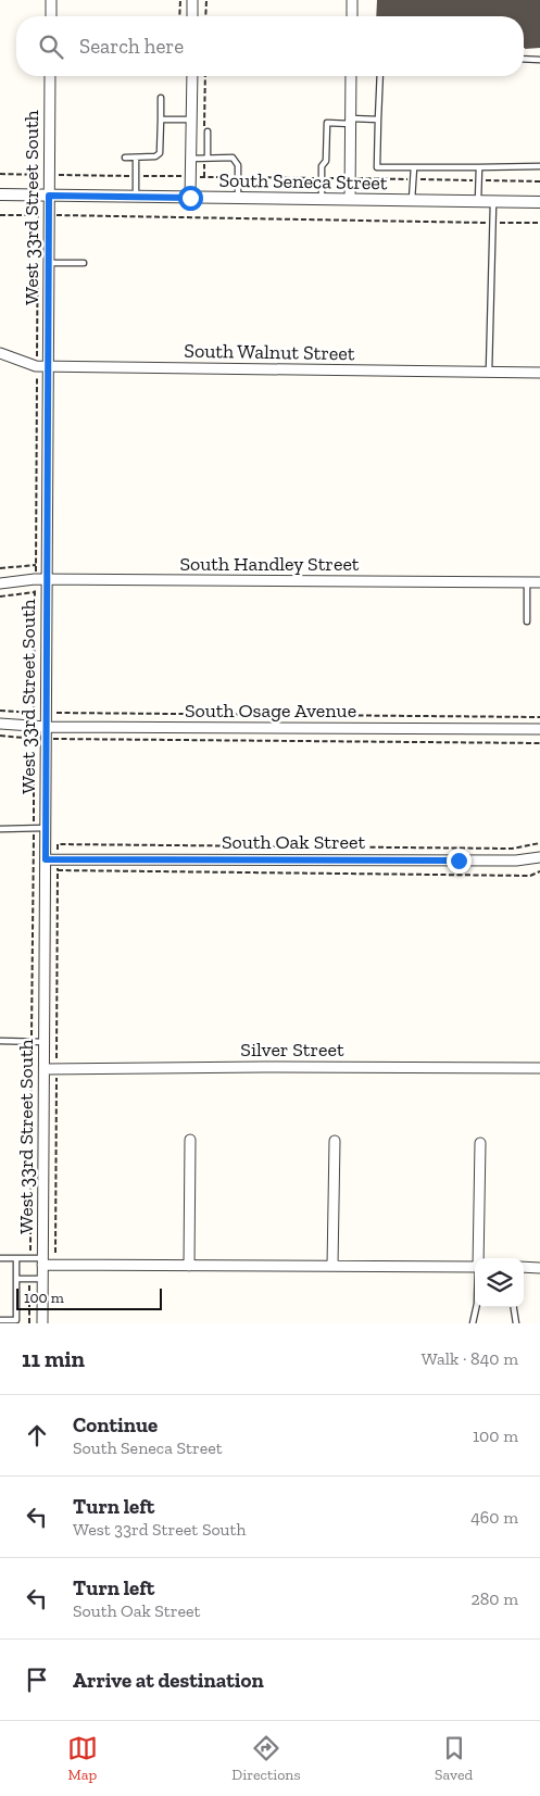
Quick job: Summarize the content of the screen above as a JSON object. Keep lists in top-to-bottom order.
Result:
{
  "streets": {
    "street": [
      "South Seneca Street",
      "West 33rd Street South",
      "South Walnut Street",
      "South Handley Street",
      "South Osage Avenue",
      "South Oak Street",
      "Silver Street"
    ]
  },
  "crossings": [
    ["South Seneca Street", "West 33rd Street South"],
    ["West 33rd Street South", "South Walnut Street"],
    ["West 33rd Street South", "South Handley Street"],
    ["West 33rd Street South", "South Osage Avenue"],
    ["West 33rd Street South", "South Oak Street"],
    ["West 33rd Street South", "Silver Street"]
  ],
  "scale_bar": "100 m",
  "page": {
    "search": "Search here",
    "scale": "100 m",
    "heading": ["11 min", "Walk · 840 m"],
    "list": [
      ["Continue", "South Seneca Street", "100 m"],
      ["Turn left", "West 33rd Street South", "460 m"],
      ["Turn left", "South Oak Street", "280 m"],
      "Arrive at destination"
    ],
    "nav": ["Map", "Directions", "Saved"]
  }
}
